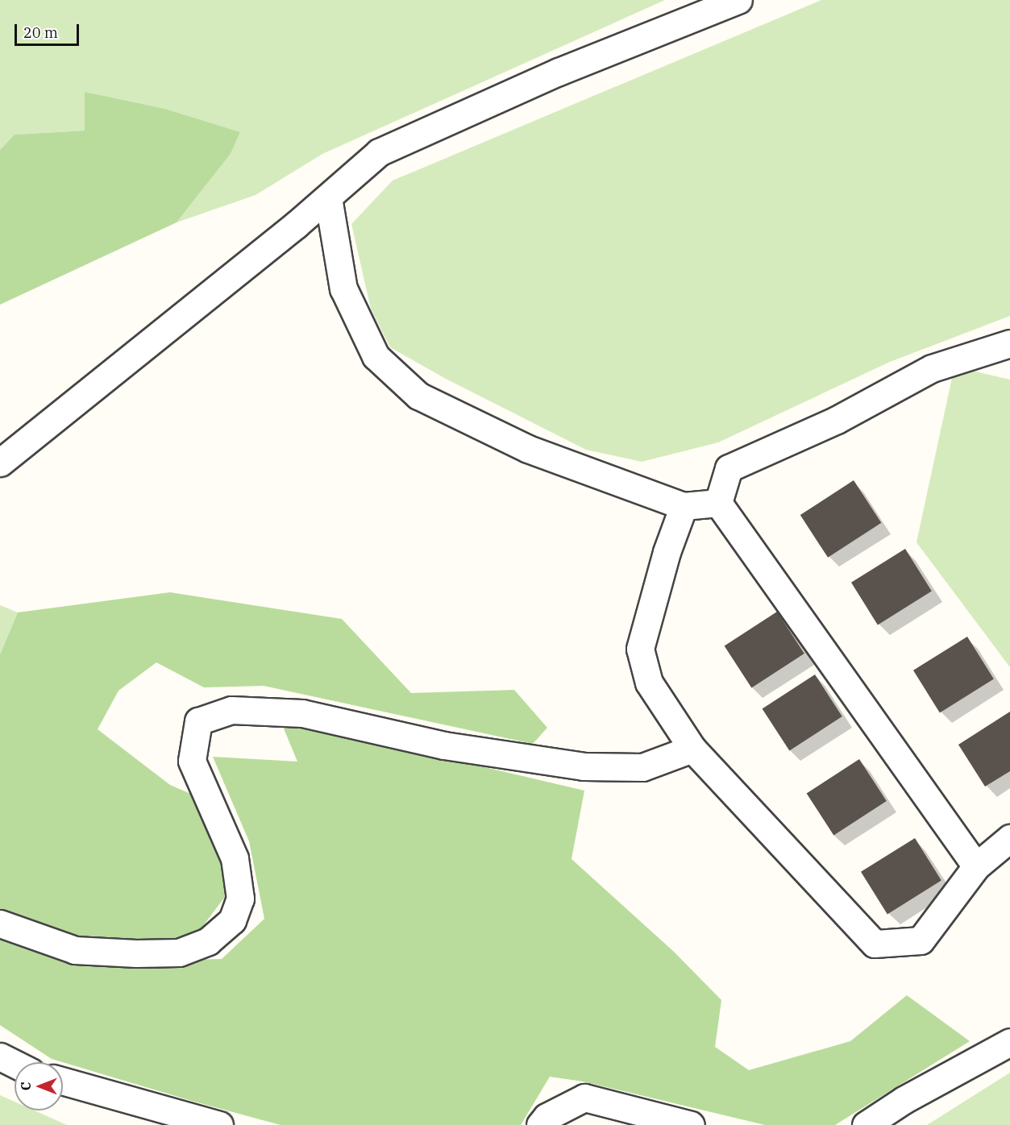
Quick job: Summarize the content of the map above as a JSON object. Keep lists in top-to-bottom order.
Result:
{
  "scale_bar": "20 m",
  "north": "left"
}
